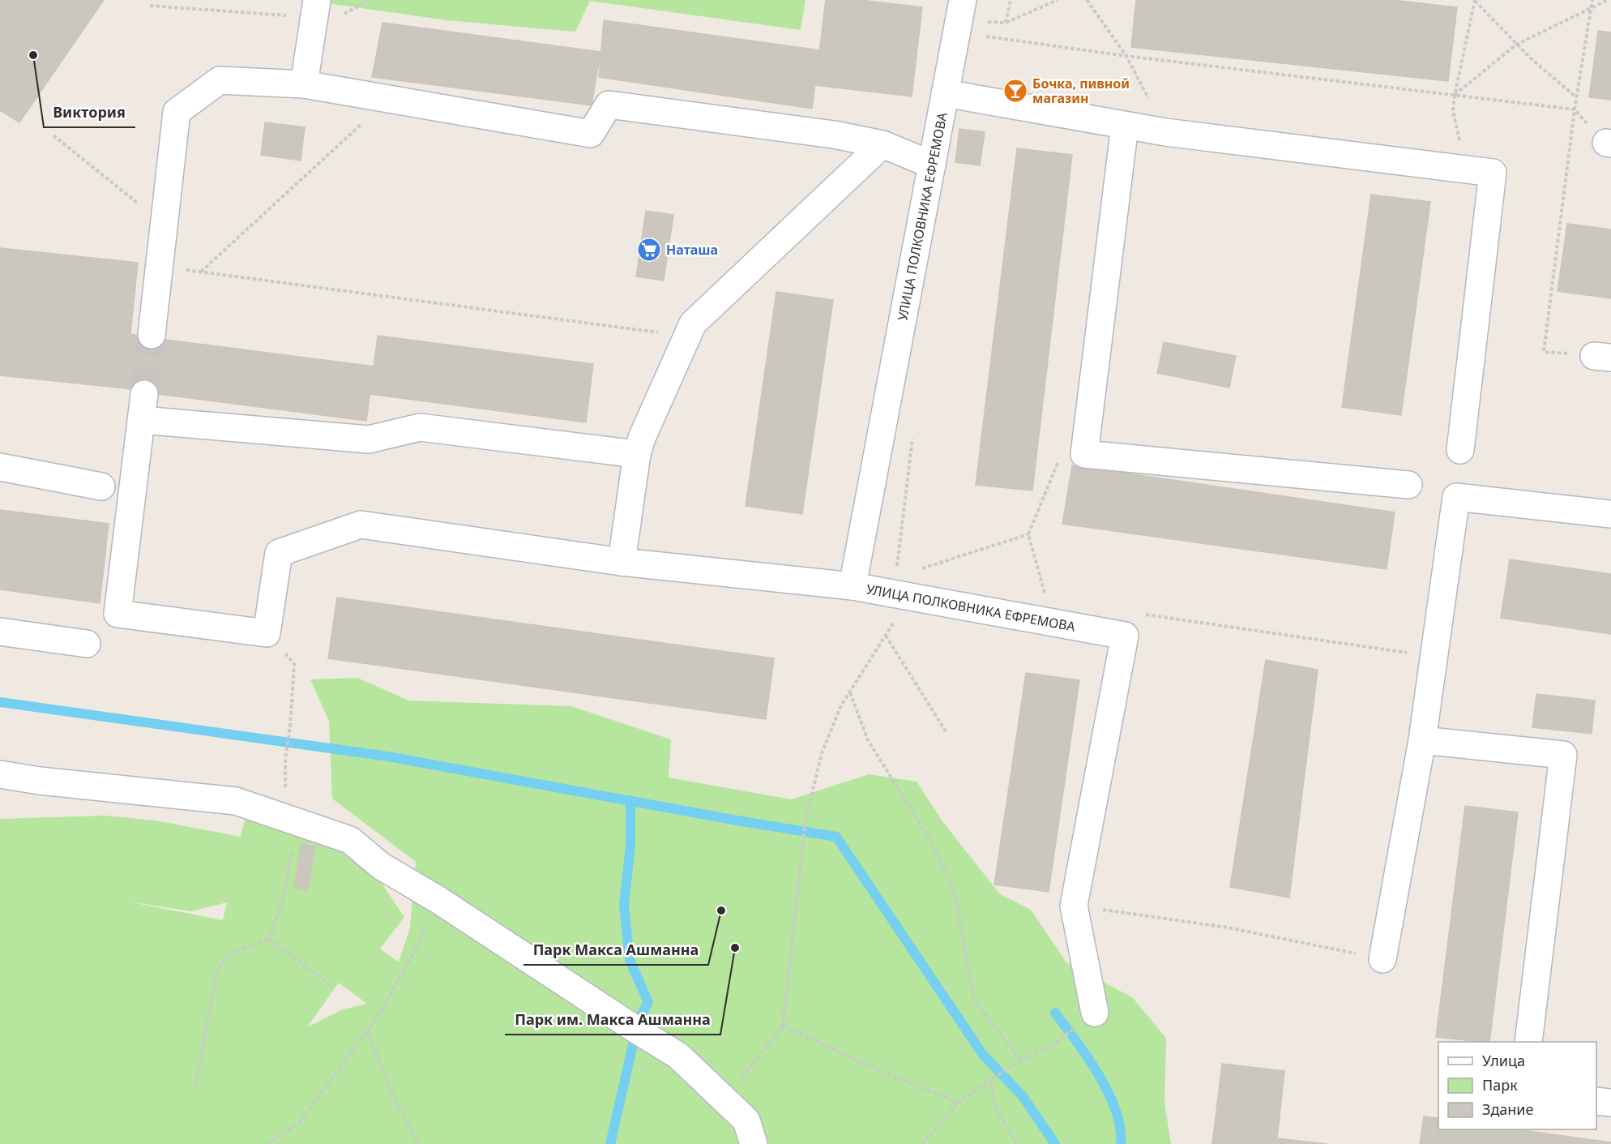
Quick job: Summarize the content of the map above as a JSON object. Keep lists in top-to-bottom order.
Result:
{
  "streets": {
    "street": ["УЛИЦА ПОЛКОВНИКА ЕФРЕМОВА"]
  },
  "places": {
    "other": ["Виктория", "Парк Макса Ашманна", "Парк им. Макса Ашманна"],
    "bar": ["Бочка, пивной магазин"],
    "supermarket": ["Наташа"]
  },
  "legend": ["Улица", "Парк", "Здание"]
}
